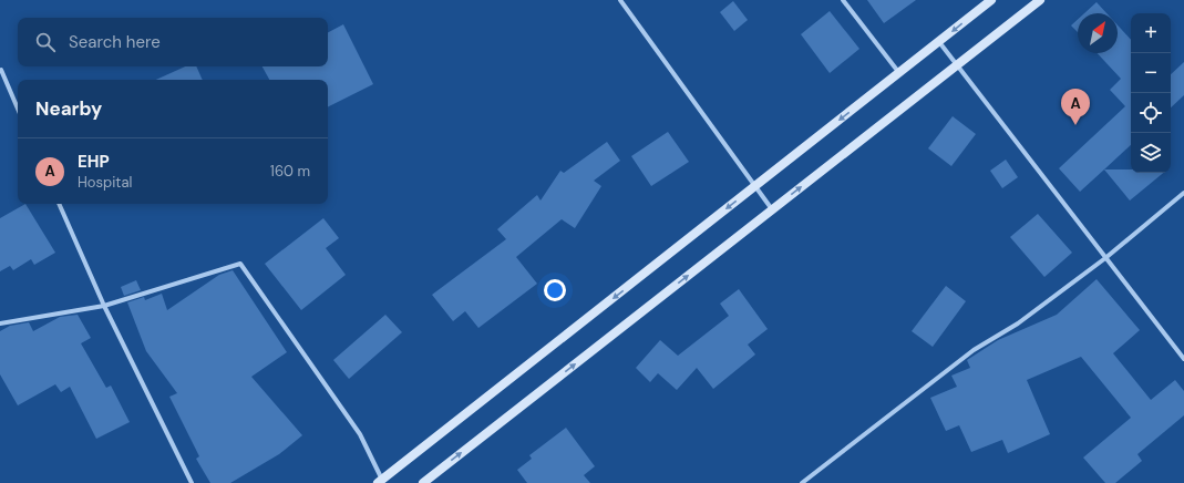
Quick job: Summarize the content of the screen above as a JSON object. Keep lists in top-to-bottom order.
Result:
{
  "north": "top right",
  "page": {
    "map_buttons": ["+", "−"],
    "search": "Search here",
    "heading": "Nearby",
    "pins": "A",
    "list": [
      {
        "mark": "A",
        "name": "EHP",
        "note": "Hospital",
        "value": "160 m"
      }
    ]
  }
}
